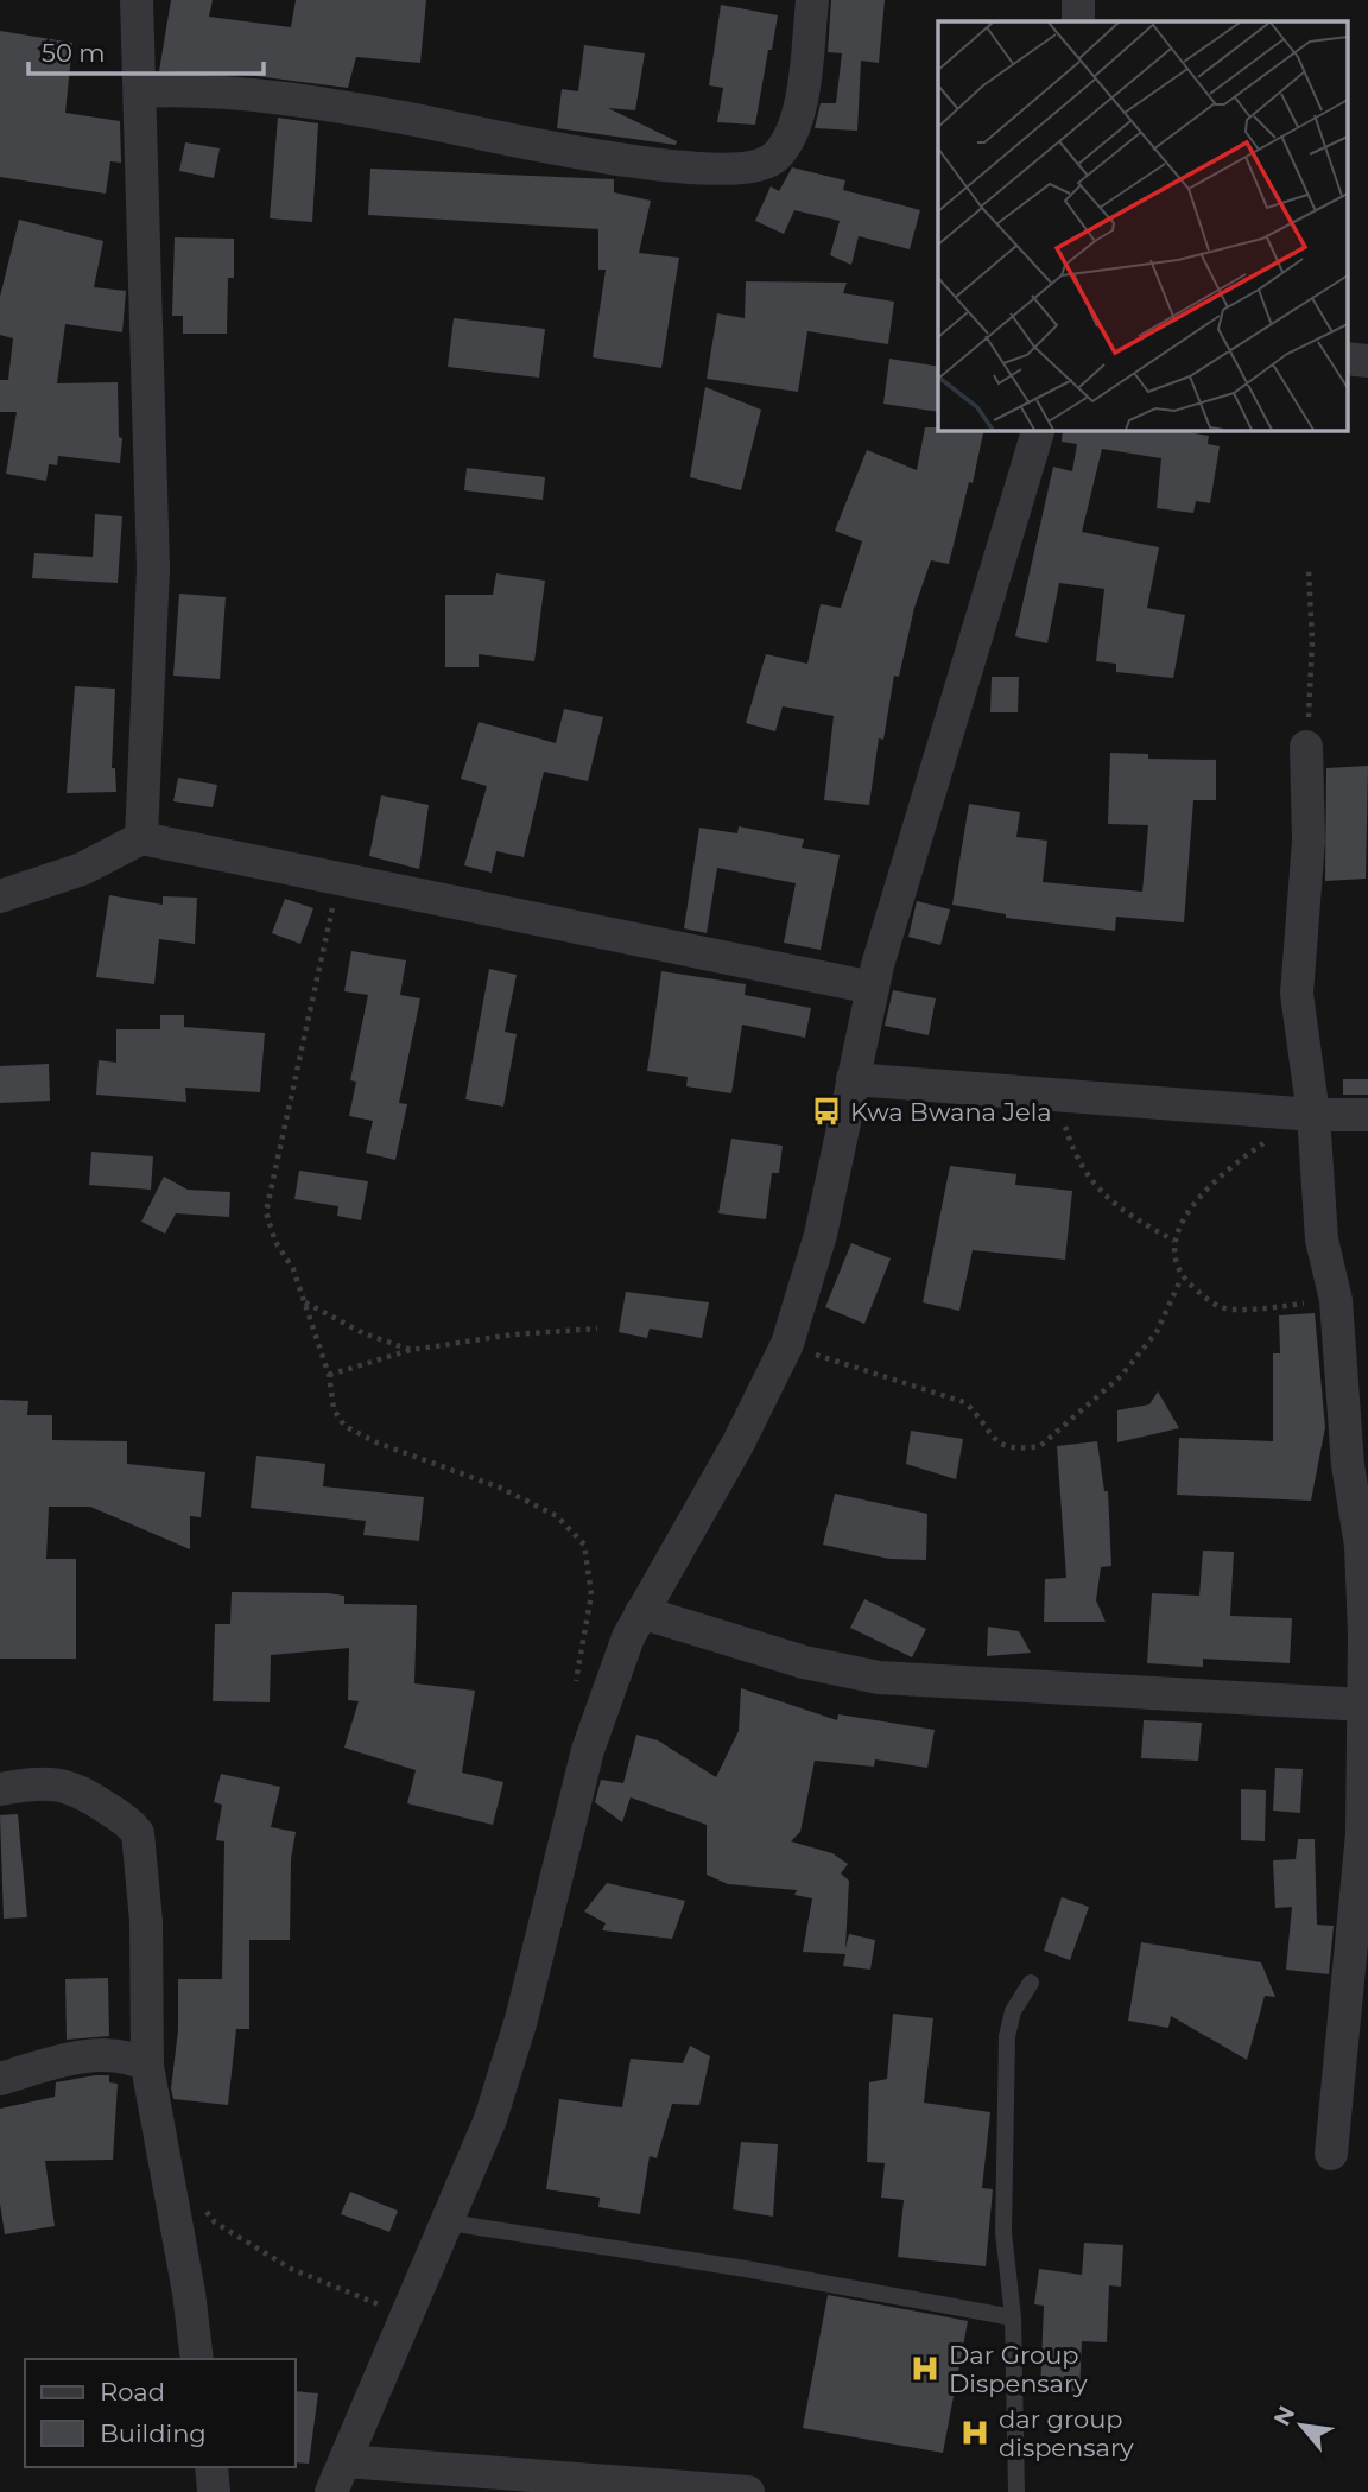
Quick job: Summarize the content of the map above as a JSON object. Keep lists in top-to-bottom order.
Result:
{
  "places": {
    "bus stop": ["Kwa Bwana Jela"],
    "hospital": ["Dar Group Dispensary", "dar group dispensary"]
  },
  "legend": ["Road", "Building"],
  "scale_bar": "50 m",
  "north": "top left"
}
